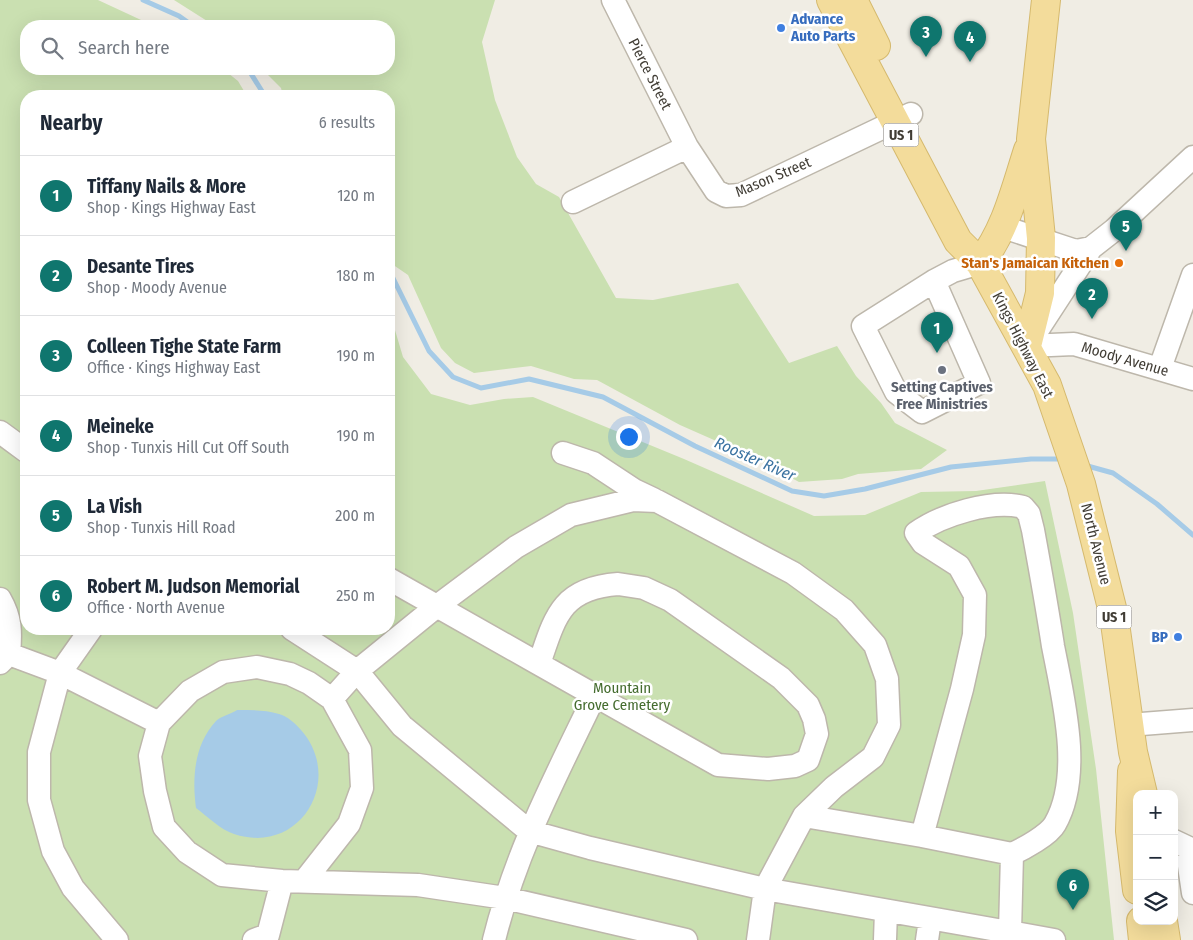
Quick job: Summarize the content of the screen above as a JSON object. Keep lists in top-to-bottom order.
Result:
{
  "streets": {
    "main road": ["US 1", "Kings Highway East", "North Avenue"],
    "street": ["Pierce Street", "Mason Street", "Moody Avenue"]
  },
  "crossings": [
    ["Pierce Street", "Mason Street"],
    ["Mason Street", "Kings Highway East"],
    ["Kings Highway East", "Moody Avenue"],
    ["Kings Highway East", "North Avenue"]
  ],
  "water": ["Rooster River"],
  "parks": ["Mountain Grove Cemetery"],
  "places": [
    "Advance Auto Parts",
    "Stan's Jamaican Kitchen",
    "Setting Captives Free Ministries",
    "BP"
  ],
  "page": {
    "pins": [
      "3",
      "4",
      "5",
      "2",
      "1",
      "6"
    ],
    "search": "Search here",
    "heading": ["Nearby", "6 results"],
    "list": [
      {
        "mark": "1",
        "name": "Tiffany Nails & More",
        "note": "Shop · Kings Highway East",
        "value": "120 m"
      },
      {
        "mark": "2",
        "name": "Desante Tires",
        "note": "Shop · Moody Avenue",
        "value": "180 m"
      },
      {
        "mark": "3",
        "name": "Colleen Tighe State Farm",
        "note": "Office · Kings Highway East",
        "value": "190 m"
      },
      {
        "mark": "4",
        "name": "Meineke",
        "note": "Shop · Tunxis Hill Cut Off South",
        "value": "190 m"
      },
      {
        "mark": "5",
        "name": "La Vish",
        "note": "Shop · Tunxis Hill Road",
        "value": "200 m"
      },
      {
        "mark": "6",
        "name": "Robert M. Judson Memorial",
        "note": "Office · North Avenue",
        "value": "250 m"
      }
    ],
    "map_buttons": ["+", "−"]
  }
}
